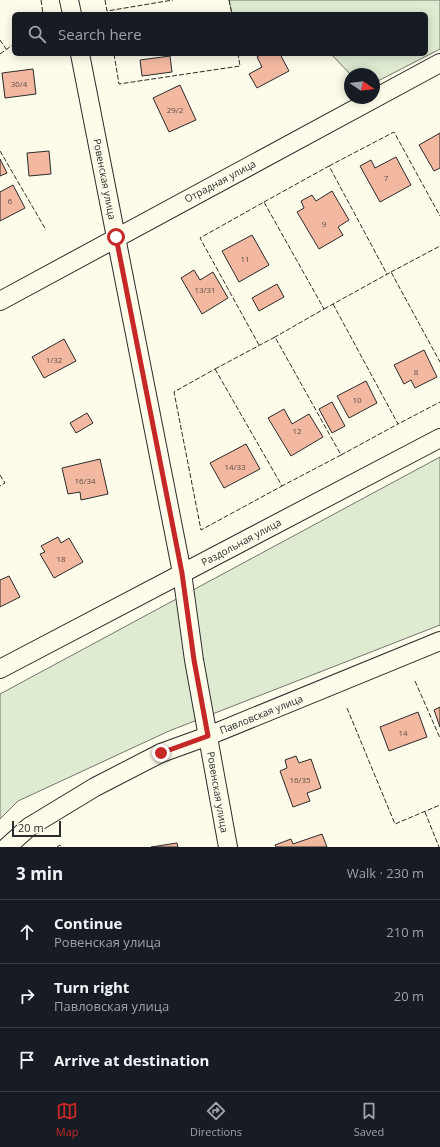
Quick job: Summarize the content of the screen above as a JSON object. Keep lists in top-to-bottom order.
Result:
{
  "streets": {
    "street": [
      "Ровенская улица",
      "Отрадная улица",
      "Раздольная улица",
      "Павловская улица"
    ]
  },
  "crossings": [
    ["Ровенская улица", "Отрадная улица"],
    ["Ровенская улица", "Раздольная улица"],
    ["Ровенская улица", "Павловская улица"]
  ],
  "house_numbers": [
    "30/4",
    "29/2",
    "7",
    "6",
    "9",
    "11",
    "13/31",
    "1/32",
    "8",
    "10",
    "12",
    "14/33",
    "16/34",
    "18",
    "14",
    "16/35"
  ],
  "scale_bar": "20 m",
  "north": "right",
  "page": {
    "search": "Search here",
    "scale": "20 m",
    "heading": ["3 min", "Walk · 230 m"],
    "list": [
      ["Continue", "Ровенская улица", "210 m"],
      ["Turn right", "Павловская улица", "20 m"],
      "Arrive at destination"
    ],
    "nav": ["Map", "Directions", "Saved"]
  }
}
